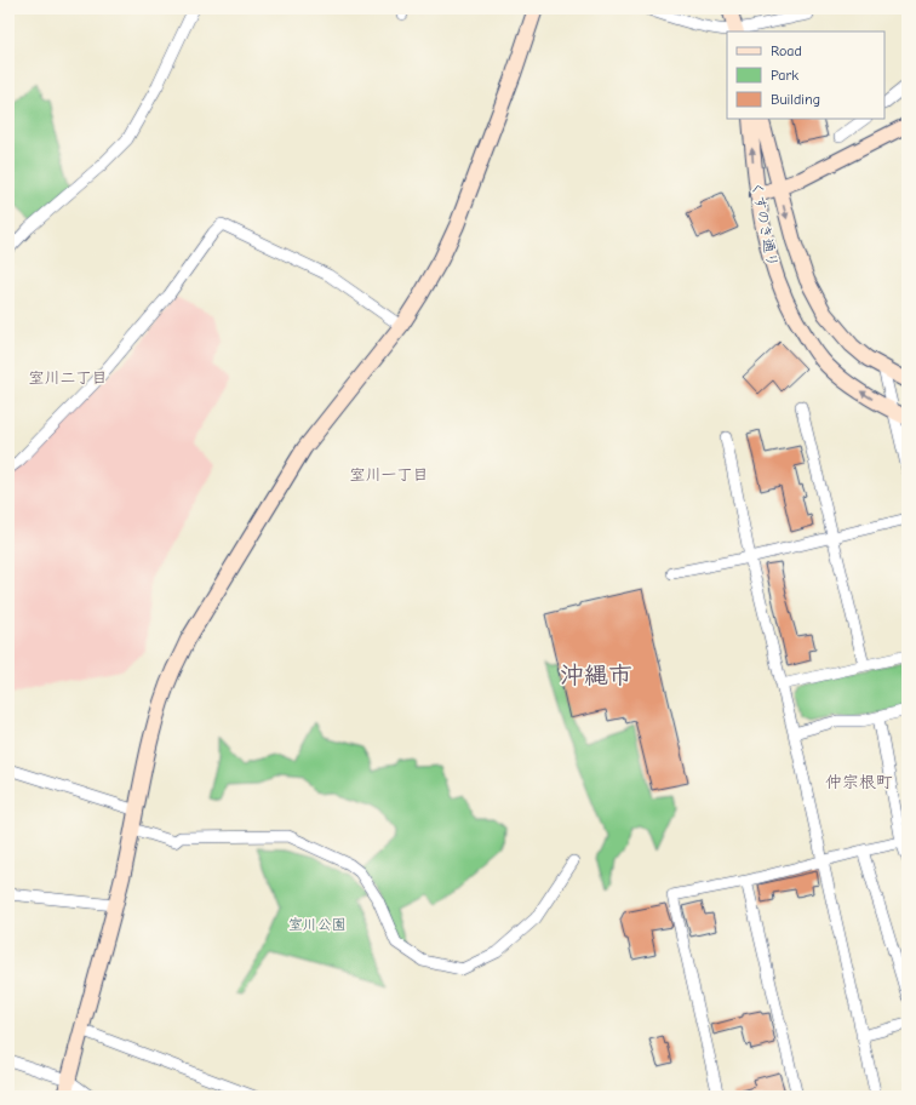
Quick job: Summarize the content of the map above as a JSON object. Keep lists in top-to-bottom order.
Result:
{
  "streets": {
    "street": ["くすのき通り"]
  },
  "districts": [
    "室川二丁目",
    "室川一丁目",
    "沖縄市",
    "仲宗根町"
  ],
  "parks": ["室川公園"],
  "legend": ["Road", "Park", "Building"]
}
